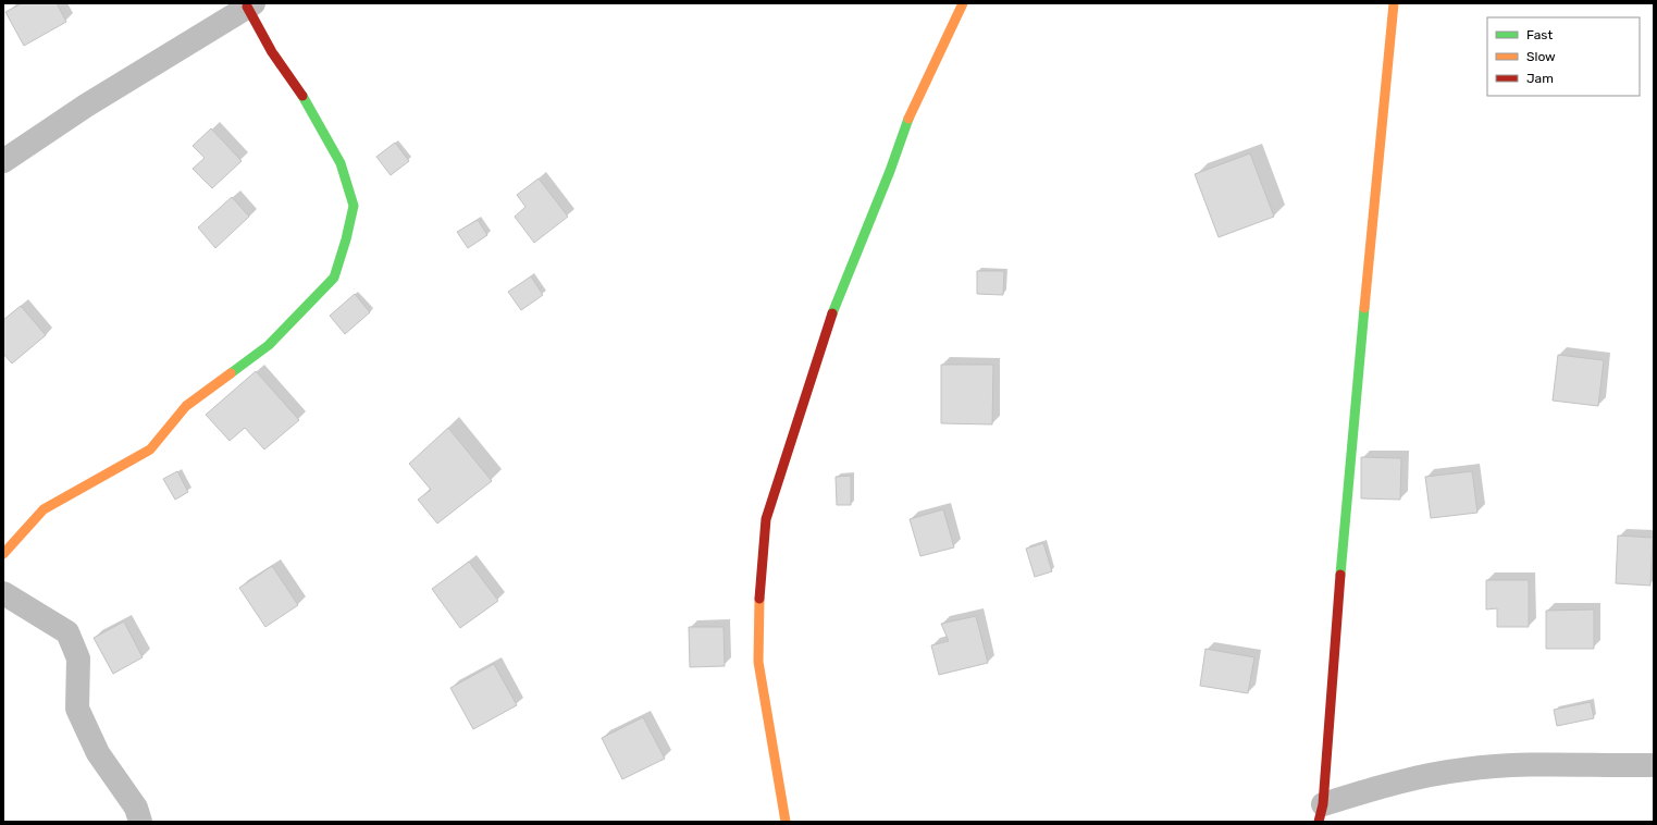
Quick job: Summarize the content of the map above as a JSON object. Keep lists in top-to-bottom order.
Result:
{
  "legend": ["Fast", "Slow", "Jam"]
}
